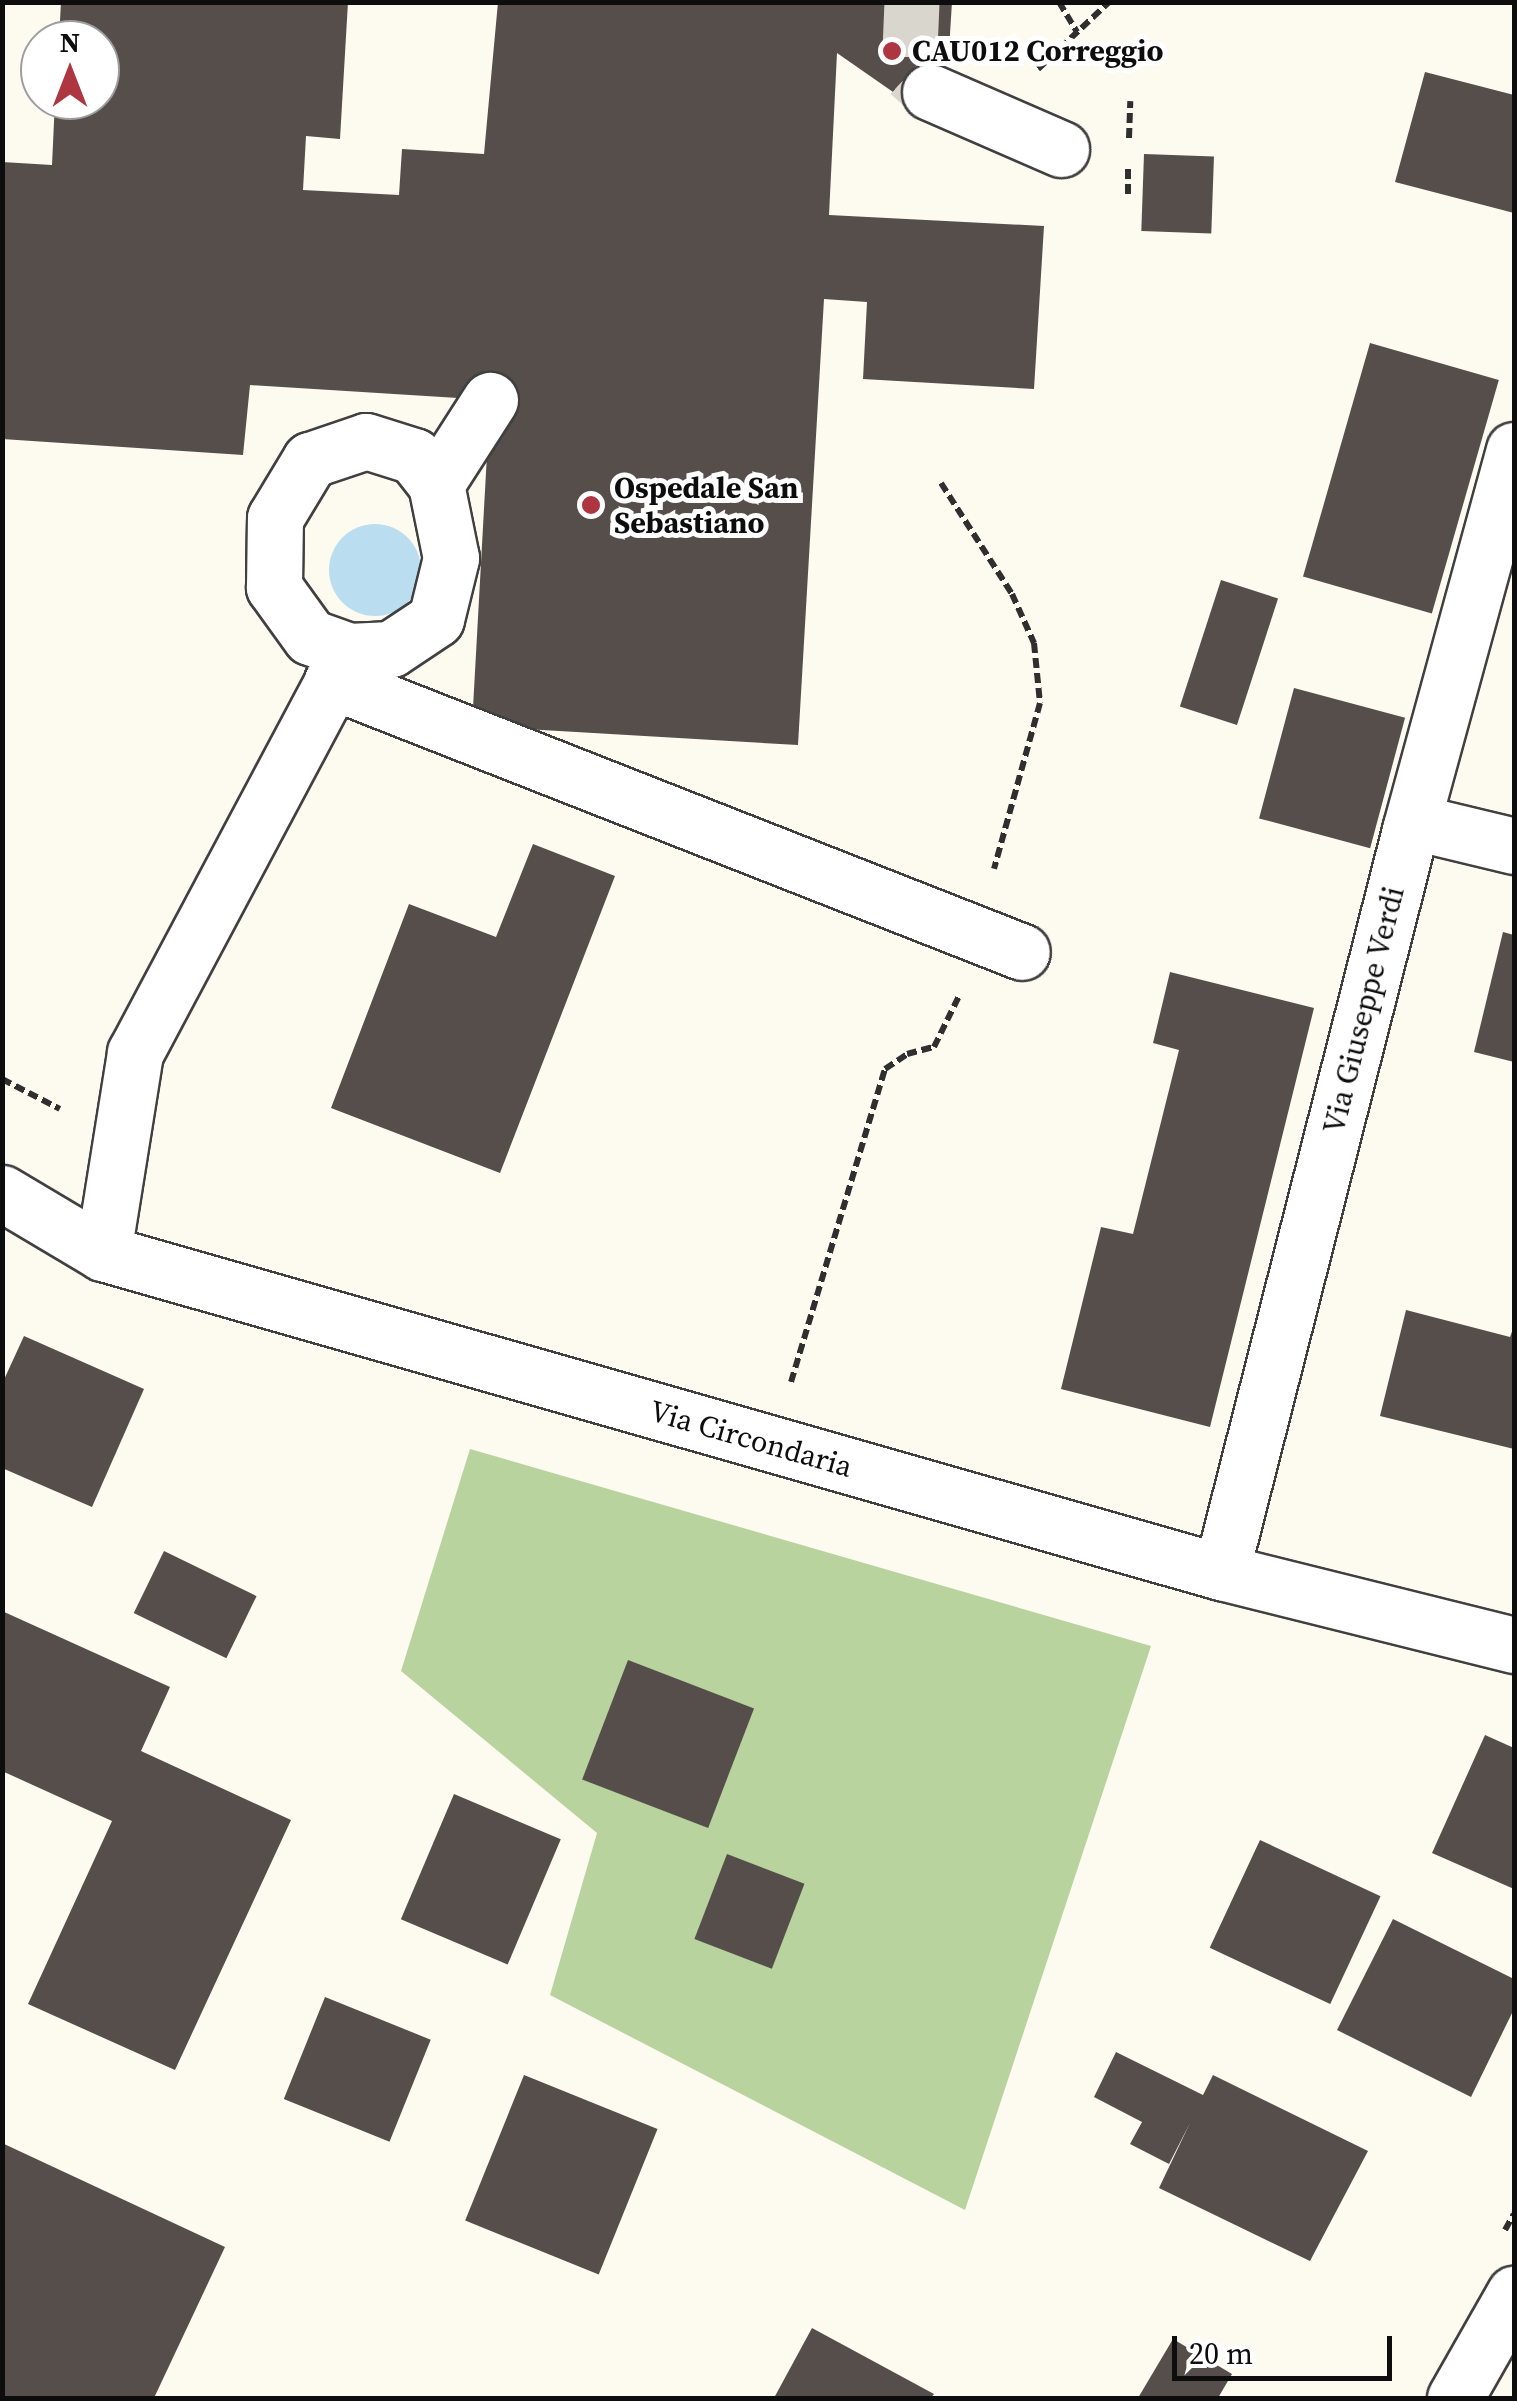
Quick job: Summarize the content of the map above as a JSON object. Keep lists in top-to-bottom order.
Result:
{
  "streets": {
    "street": ["Via Giuseppe Verdi", "Via Circondaria"]
  },
  "crossings": [
    ["Via Giuseppe Verdi", "Via Circondaria"]
  ],
  "places": ["CAU012 Correggio", "Ospedale San Sebastiano"],
  "scale_bar": "20 m",
  "north": "top"
}
